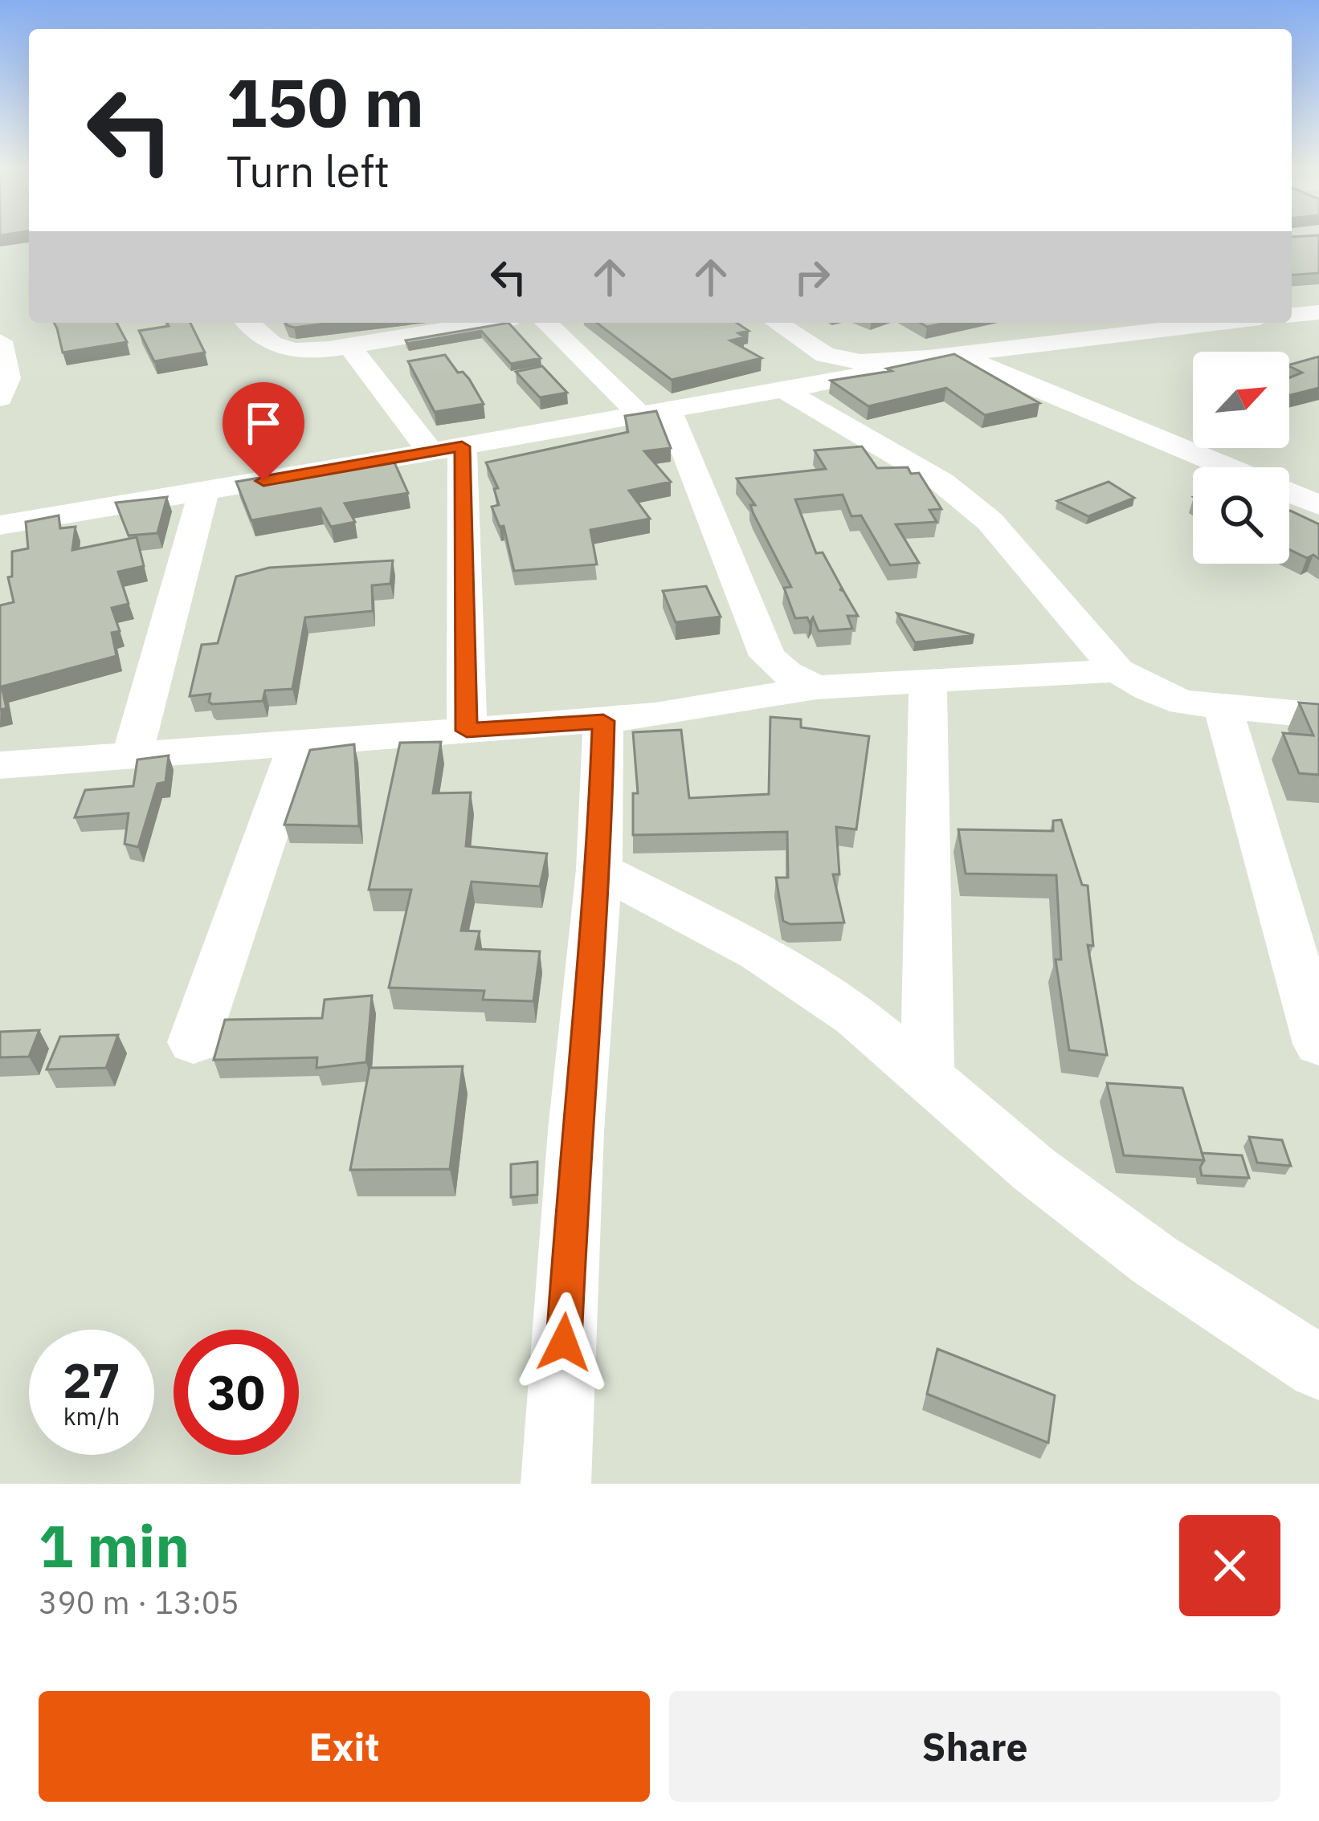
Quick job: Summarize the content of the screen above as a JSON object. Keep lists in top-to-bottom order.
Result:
{
  "north": "top right",
  "page": {
    "turn": ["150 m", "Turn left"],
    "speed": "27 km/h",
    "limit": "30",
    "heading": ["1 min", "390 m · 13:05"],
    "buttons": ["Exit", "Share"]
  }
}
